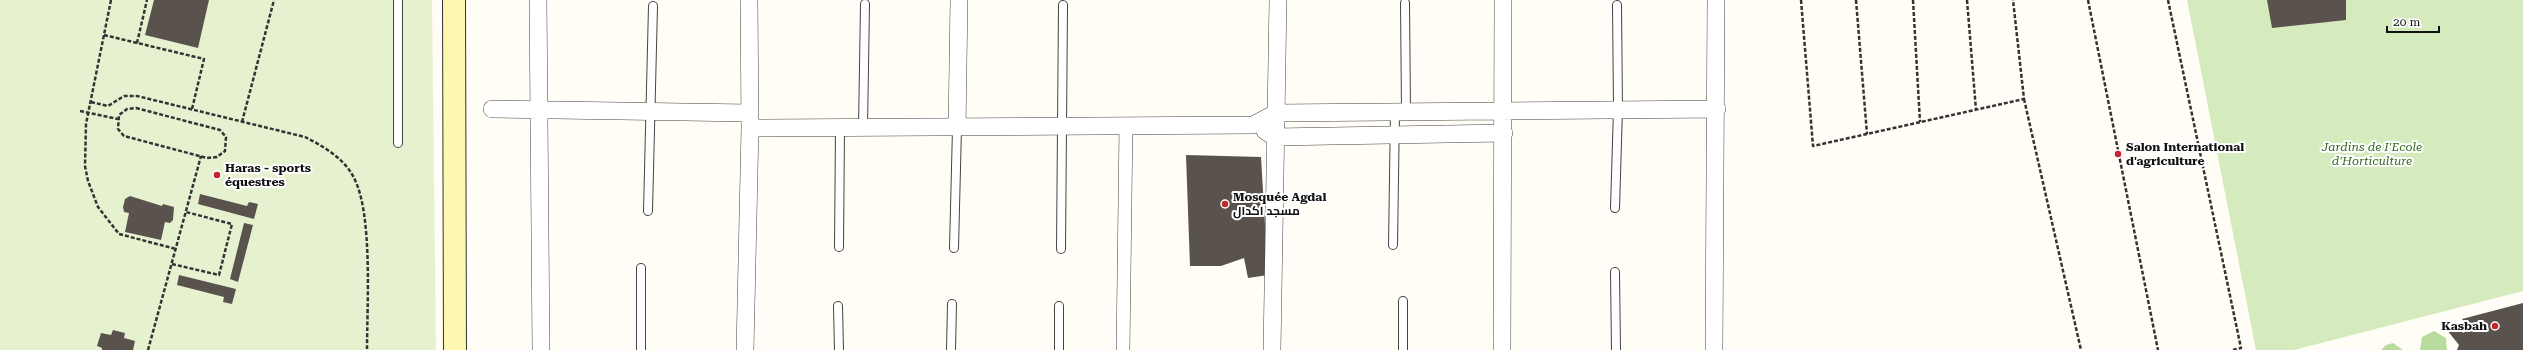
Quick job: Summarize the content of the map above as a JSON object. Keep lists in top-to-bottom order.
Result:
{
  "parks": ["Jardins de I'Ecole d'Horticulture"],
  "places": [
    "Salon International d'agriculture",
    "Haras - sports équestres",
    "Mosquée Agdal مسجد اكدال",
    "Kasbah"
  ],
  "scale_bar": "20 m"
}
